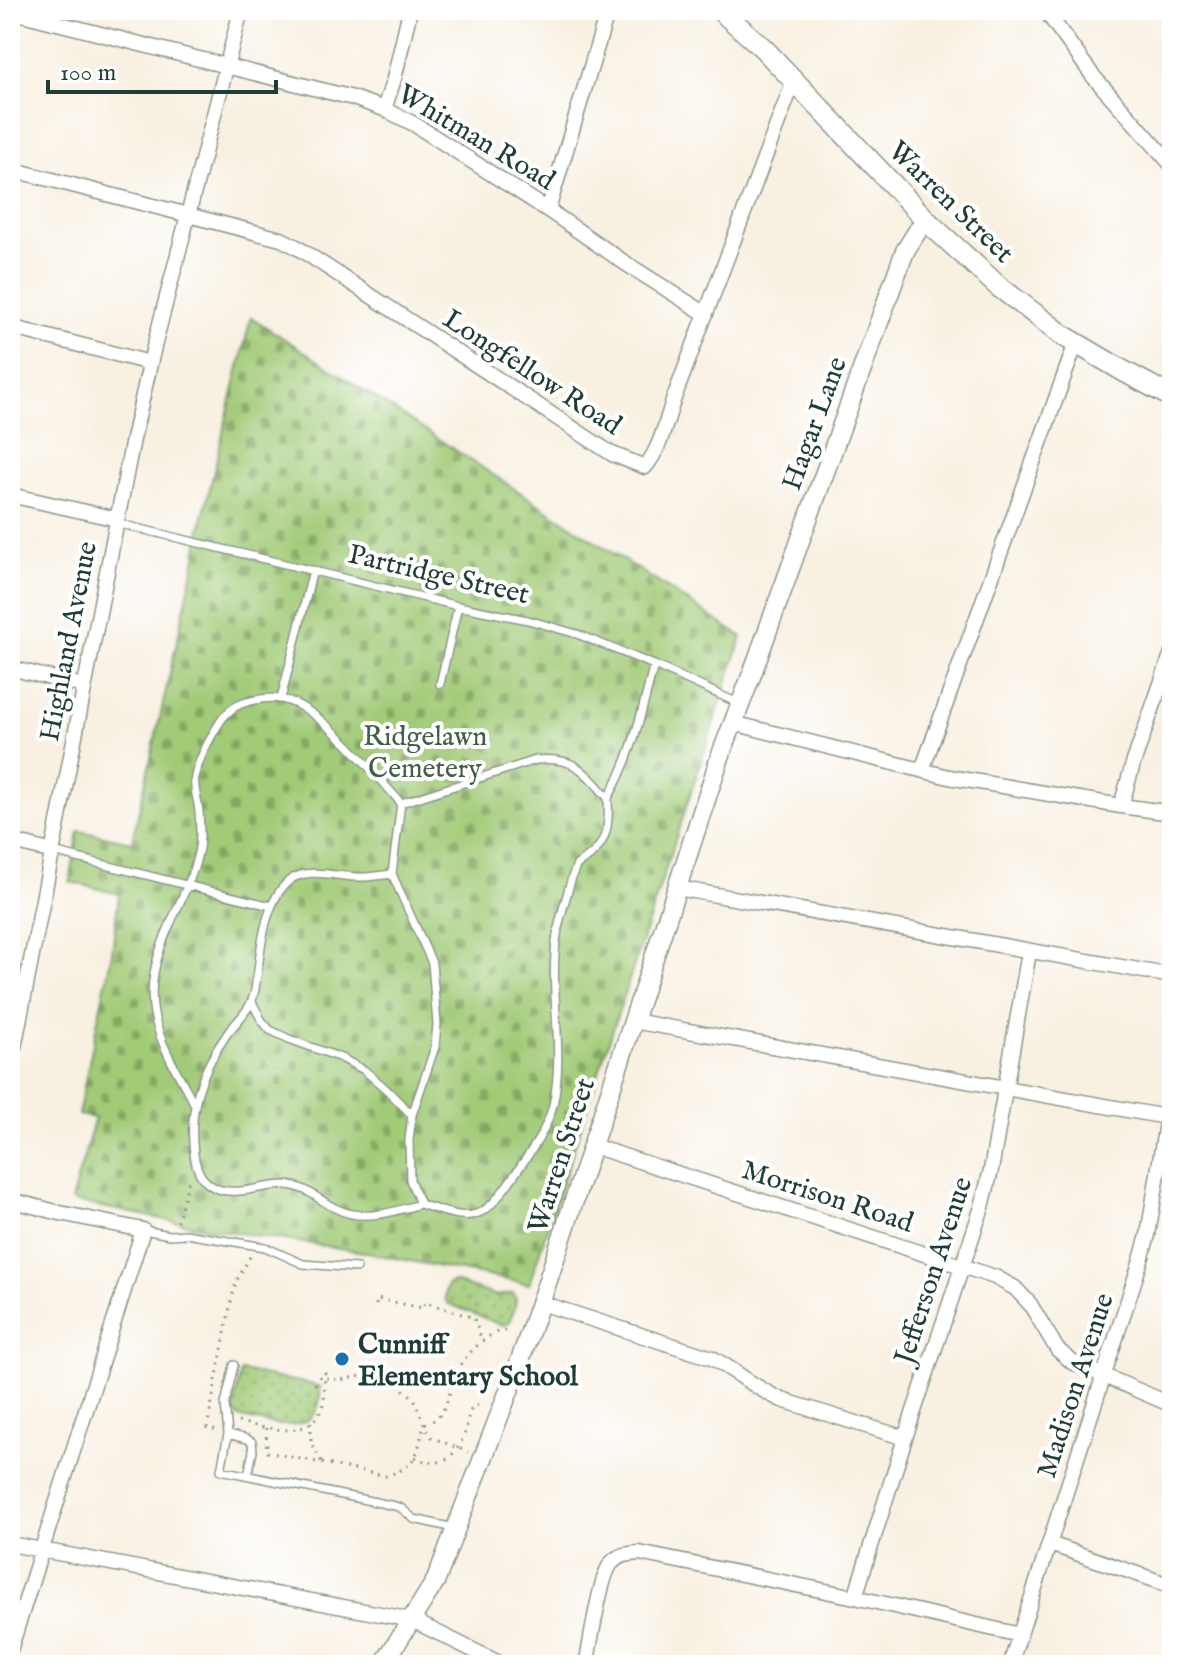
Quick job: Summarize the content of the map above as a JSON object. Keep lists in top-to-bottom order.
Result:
{
  "streets": {
    "main road": ["Warren Street"],
    "street": [
      "Whitman Road",
      "Longfellow Road",
      "Hagar Lane",
      "Partridge Street",
      "Highland Avenue",
      "Morrison Road",
      "Jefferson Avenue",
      "Madison Avenue"
    ]
  },
  "crossings": [
    ["Whitman Road", "Longfellow Road"],
    ["Whitman Road", "Highland Avenue"],
    ["Warren Street", "Longfellow Road"],
    ["Warren Street", "Hagar Lane"],
    ["Warren Street", "Partridge Street"],
    ["Warren Street", "Morrison Road"],
    ["Longfellow Road", "Highland Avenue"],
    ["Partridge Street", "Highland Avenue"],
    ["Morrison Road", "Jefferson Avenue"],
    ["Morrison Road", "Madison Avenue"]
  ],
  "parks": ["Ridgelawn Cemetery"],
  "places": ["Cunniff Elementary School"],
  "scale_bar": "100 m"
}
